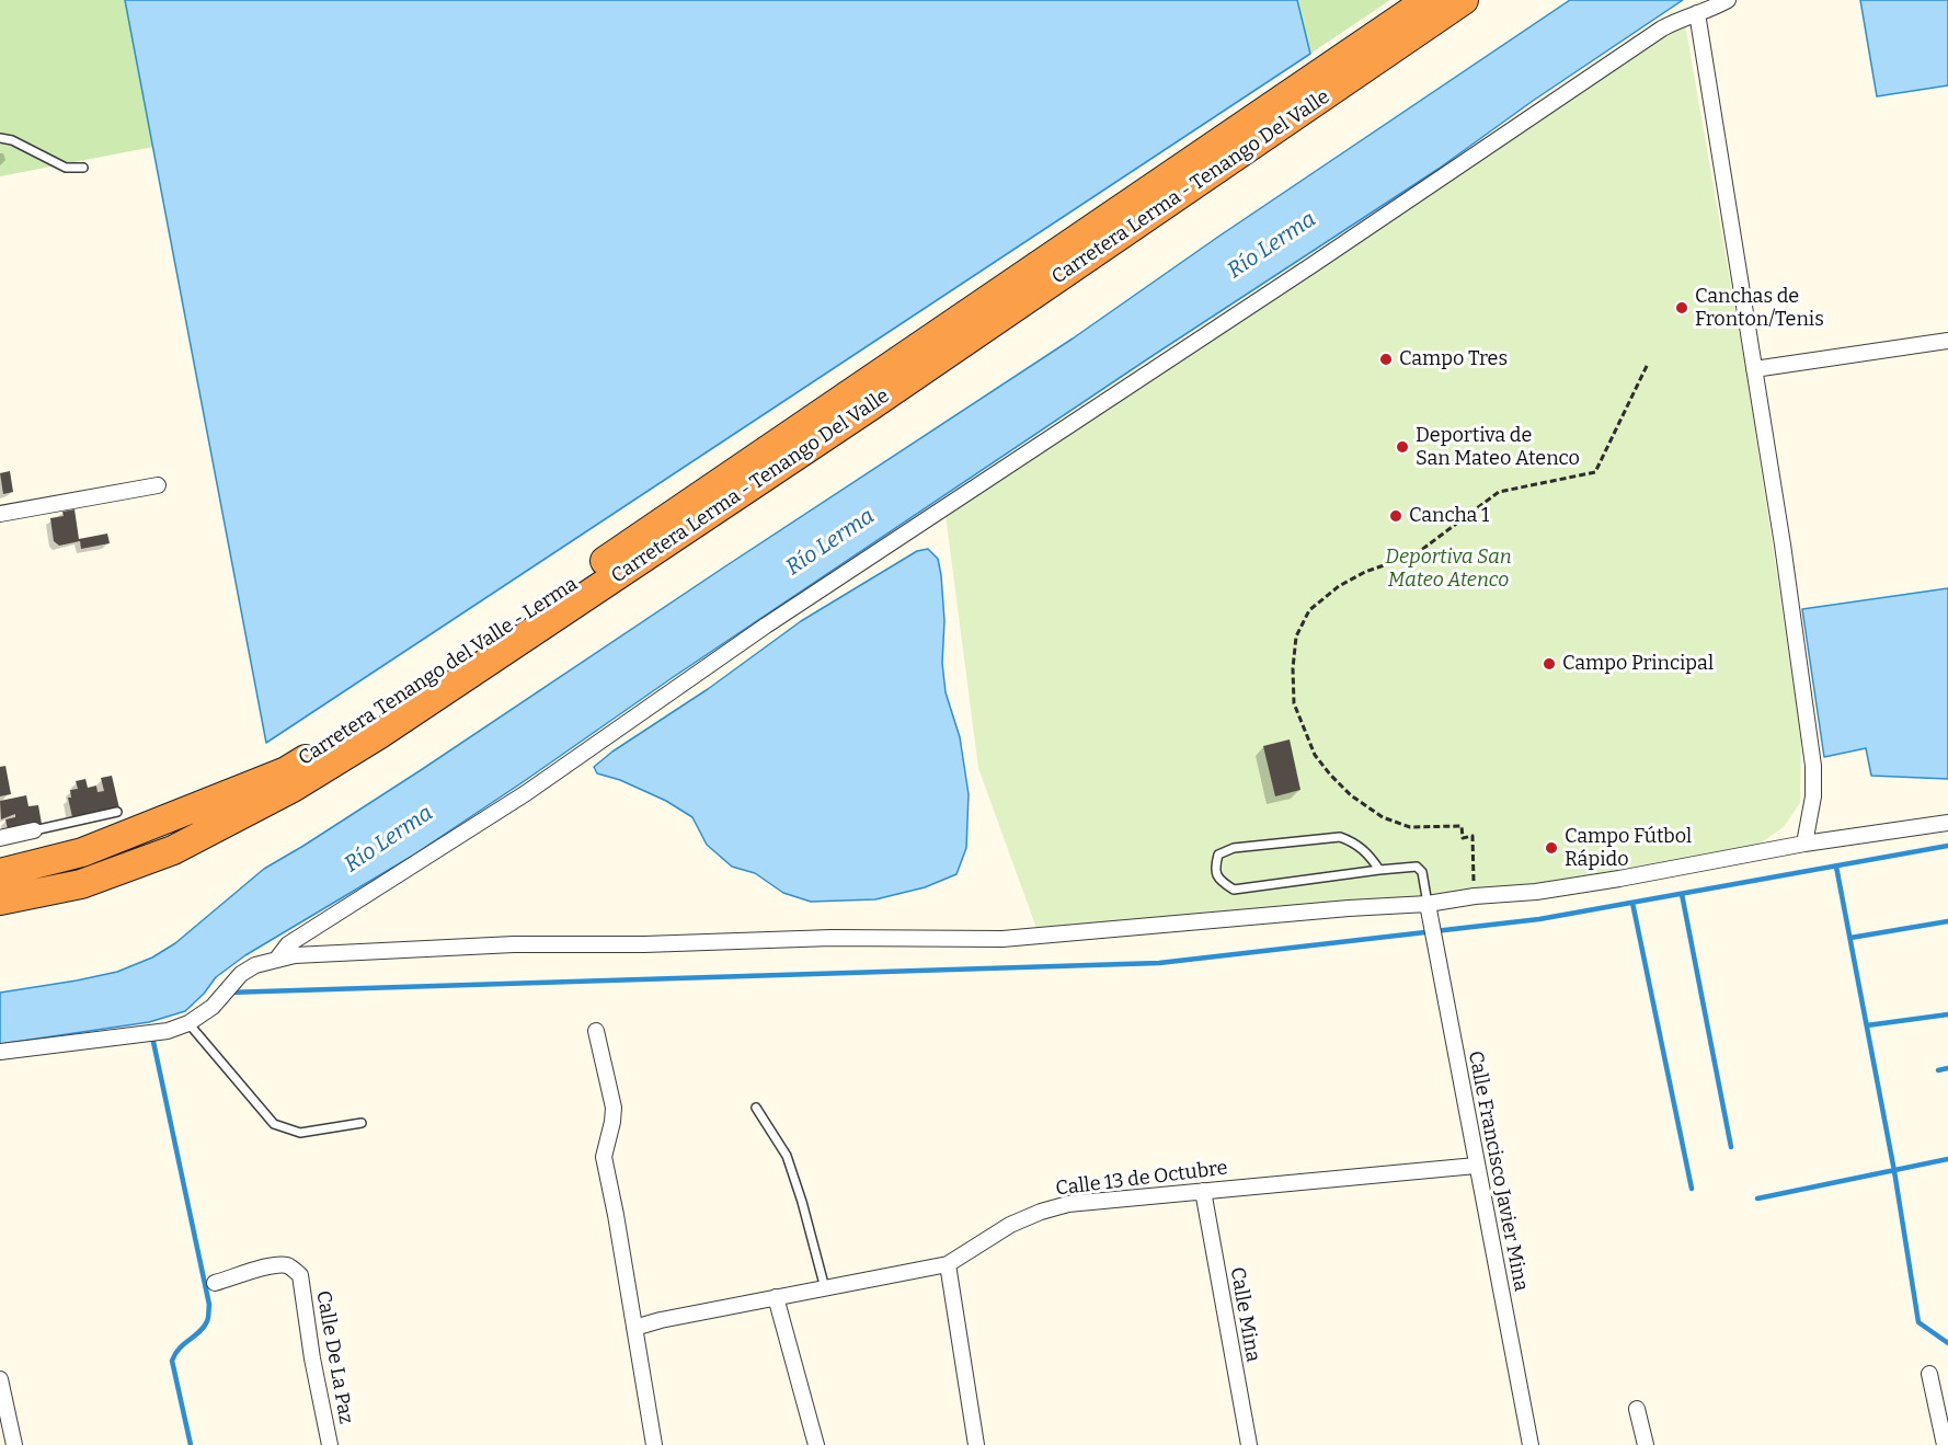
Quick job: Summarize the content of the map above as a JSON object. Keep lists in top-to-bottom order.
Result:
{
  "streets": {
    "highway": ["Carretera Lerma - Tenango Del Valle", "Carretera Tenango del Valle - Lerma"],
    "street": [
      "Calle Francisco Javier Mina",
      "Calle 13 de Octubre",
      "Calle Mina",
      "Calle De La Paz"
    ]
  },
  "crossings": [
    ["Calle Francisco Javier Mina", "Calle 13 de Octubre"],
    ["Calle 13 de Octubre", "Calle Mina"]
  ],
  "water": ["Río Lerma"],
  "parks": ["Deportiva San Mateo Atenco"],
  "places": [
    "Canchas de Fronton/Tenis",
    "Campo Tres",
    "Deportiva de San Mateo Atenco",
    "Cancha 1",
    "Campo Principal",
    "Campo Fútbol Rápido"
  ]
}
